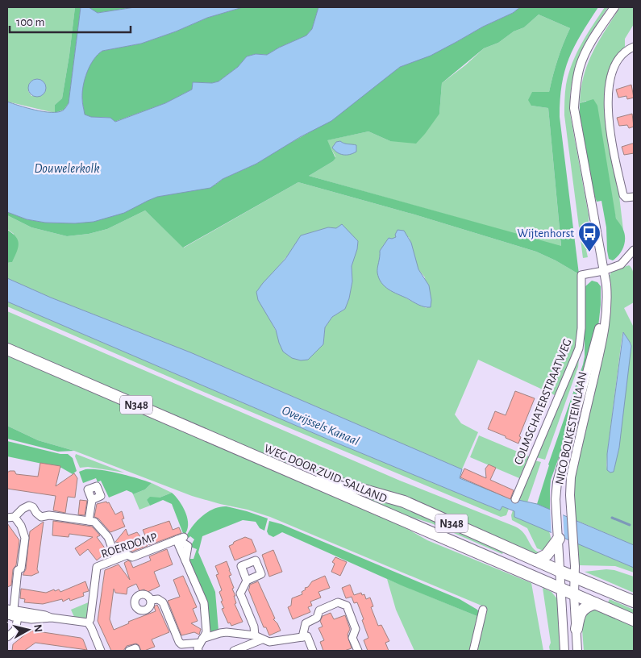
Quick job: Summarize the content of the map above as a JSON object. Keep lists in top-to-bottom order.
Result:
{
  "streets": {
    "main road": ["N348", "WEG DOOR ZUID-SALLAND"],
    "street": ["COLMSCHATERSTRAATWEG", "NICO BOLKESTEINLAAN", "ROERDOMP"]
  },
  "crossings": [
    ["COLMSCHATERSTRAATWEG", "NICO BOLKESTEINLAAN"],
    ["NICO BOLKESTEINLAAN", "WEG DOOR ZUID-SALLAND"]
  ],
  "water": ["Douwelerkolk", "Overijssels Kanaal"],
  "places": {
    "bus stop": ["Wijtenhorst"]
  },
  "scale_bar": "100 m",
  "north": "right"
}
